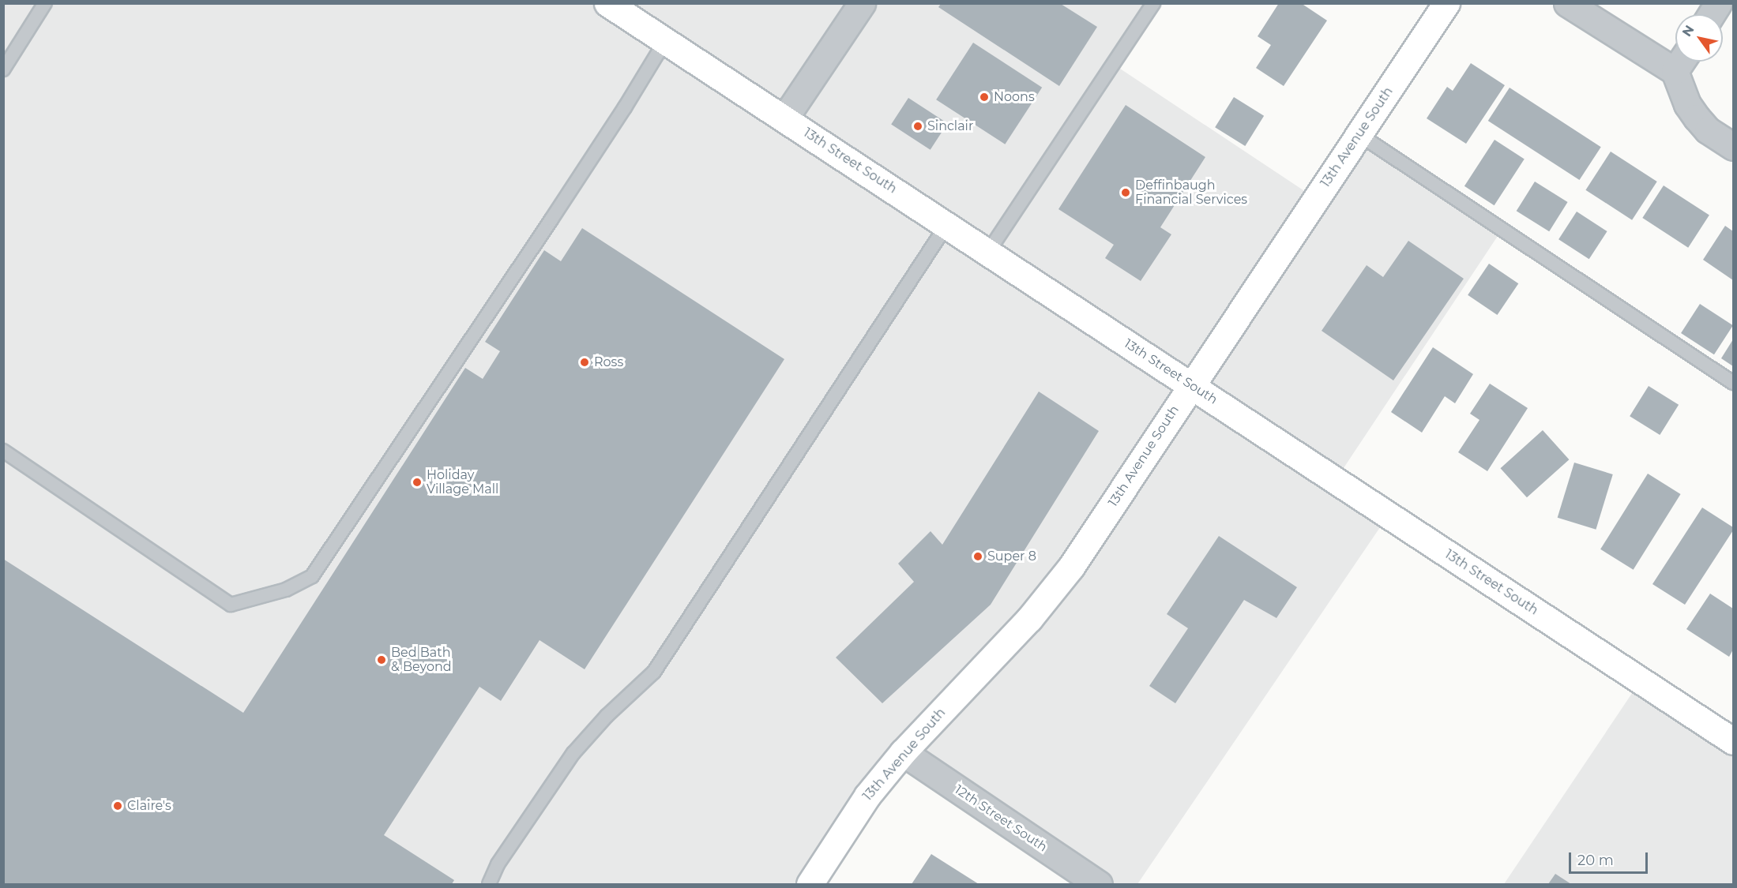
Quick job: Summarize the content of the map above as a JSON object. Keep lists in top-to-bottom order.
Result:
{
  "streets": {
    "street": ["13th Avenue South", "13th Street South", "12th Street South"]
  },
  "crossings": [
    ["13th Avenue South", "13th Street South"],
    ["13th Avenue South", "12th Street South"]
  ],
  "places": [
    "Noons",
    "Sinclair",
    "Deffinbaugh Financial Services",
    "Ross",
    "Holiday Village Mall",
    "Super 8",
    "Bed Bath & Beyond",
    "Claire's"
  ],
  "scale_bar": "20 m",
  "north": "top left"
}
